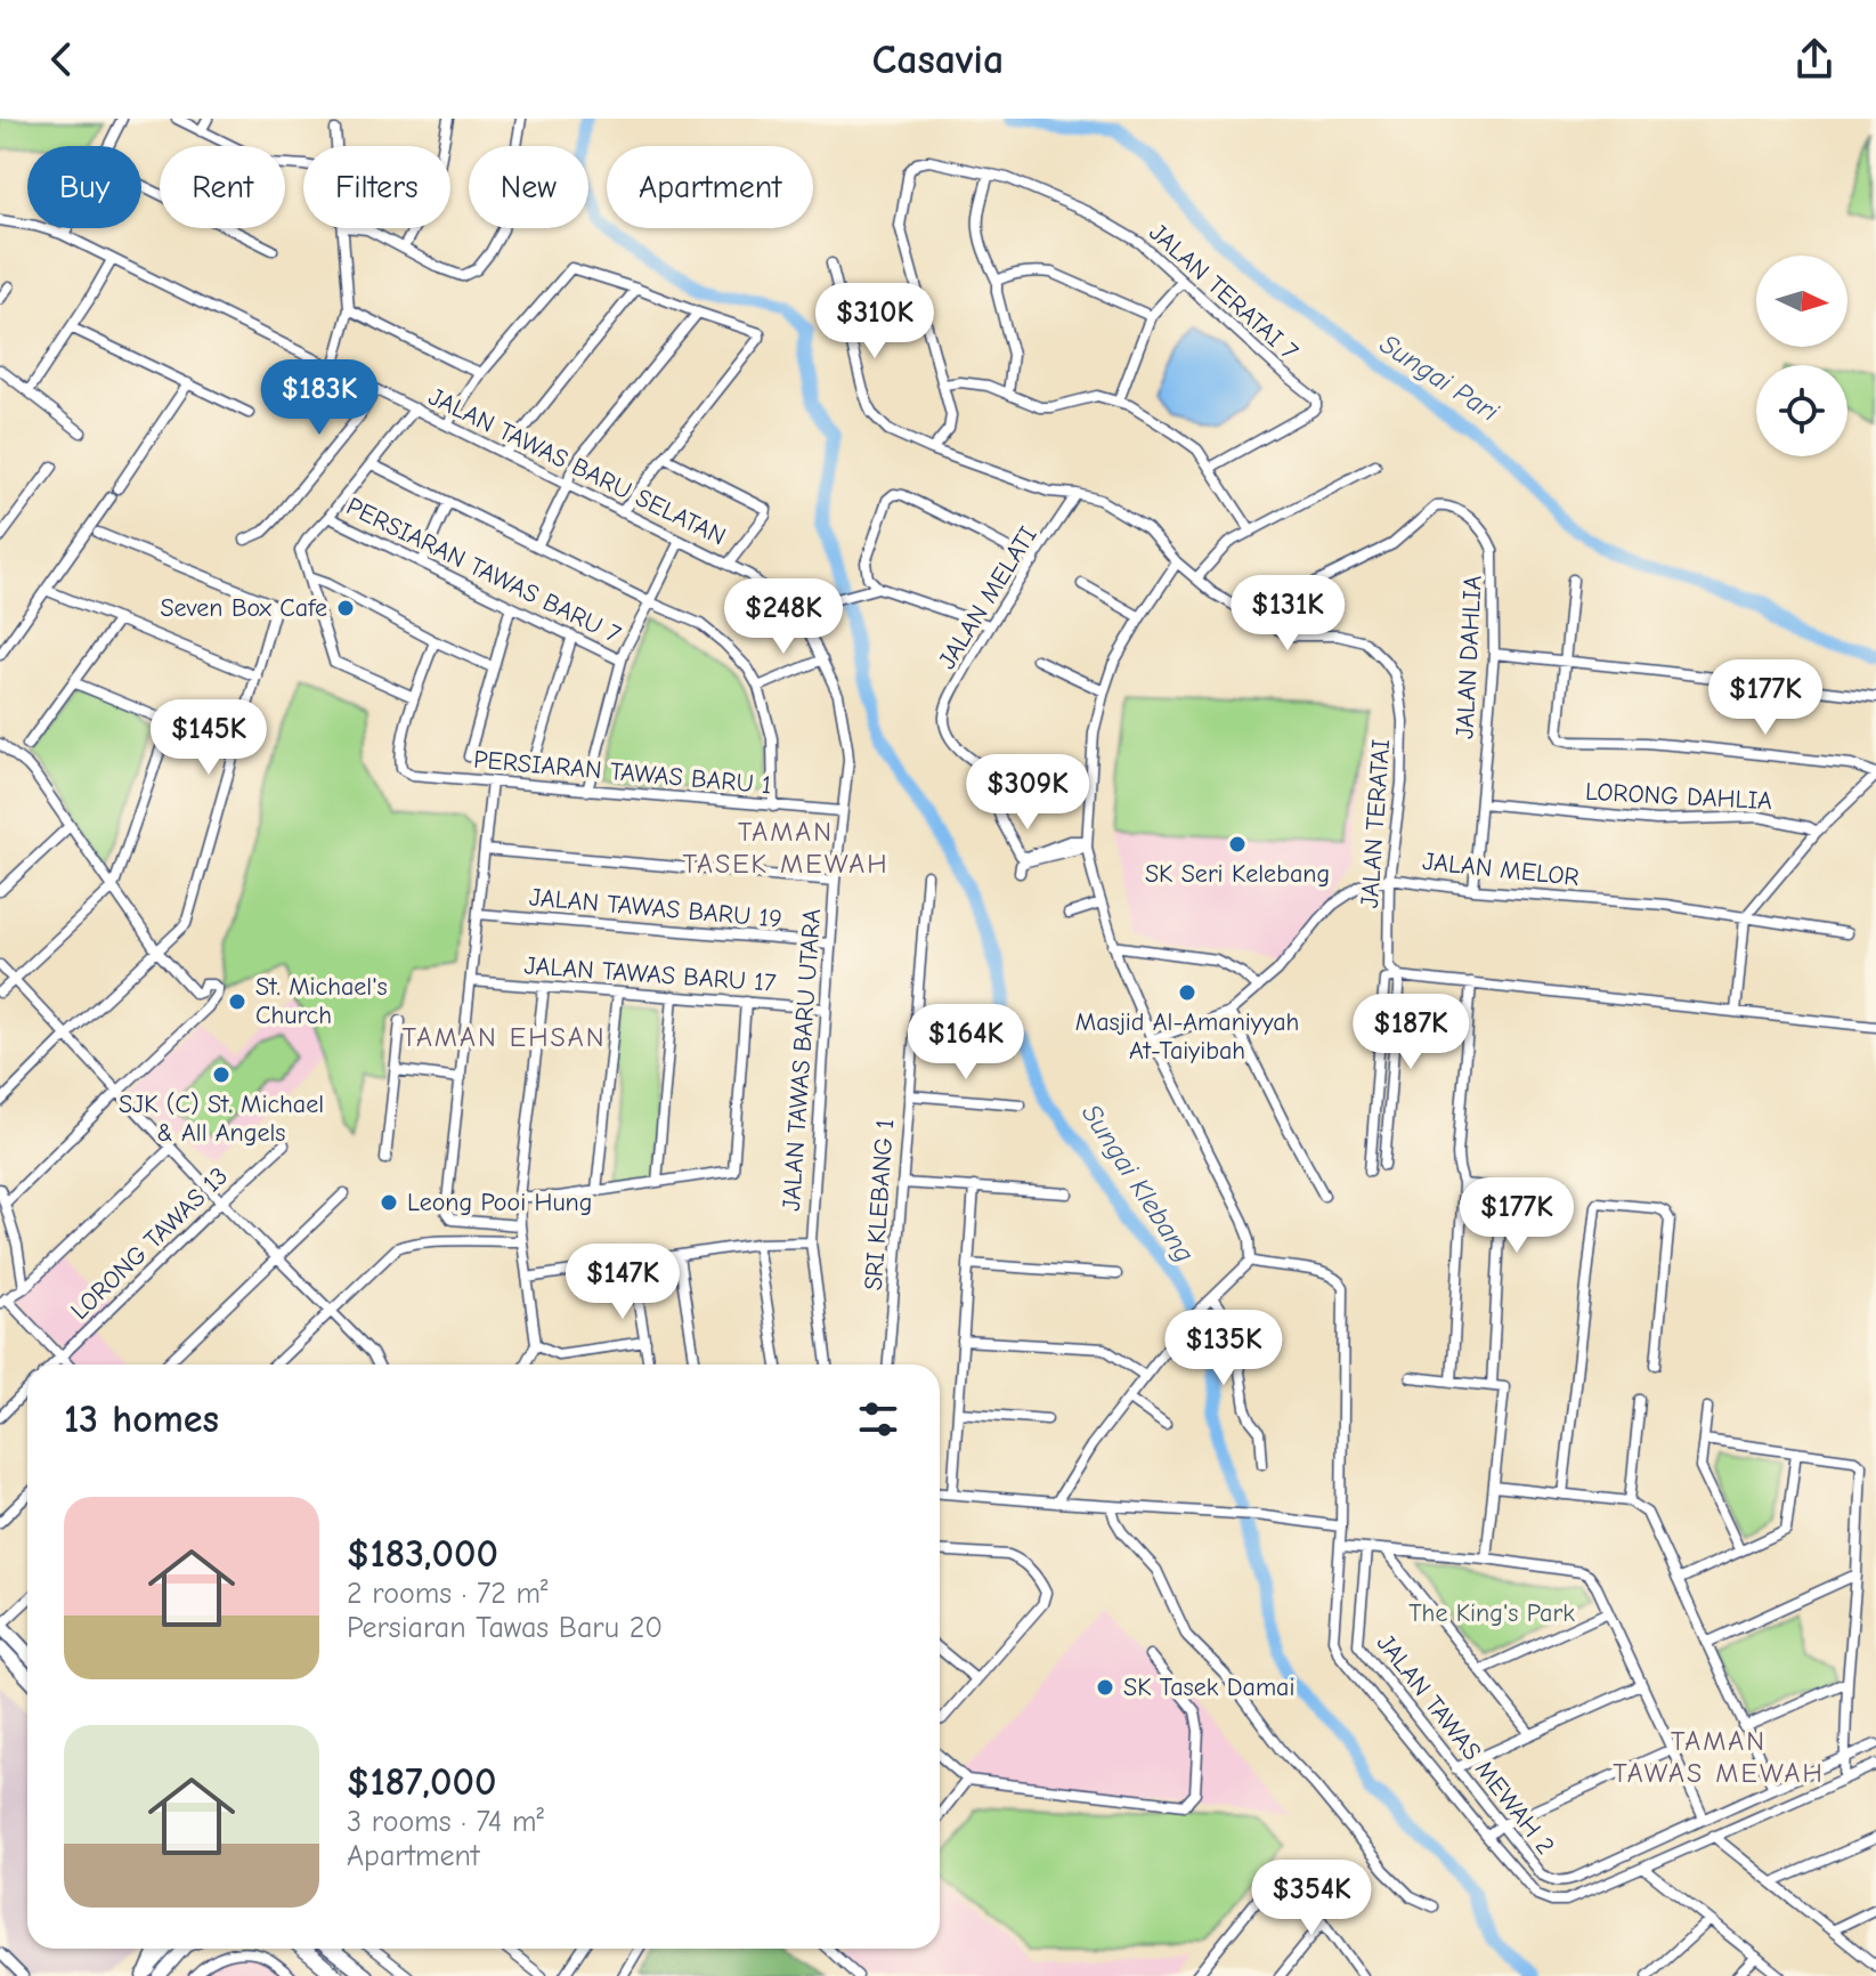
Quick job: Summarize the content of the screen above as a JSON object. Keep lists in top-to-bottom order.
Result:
{
  "streets": {
    "street": [
      "JALAN TERATAI 7",
      "JALAN TAWAS BARU SELATAN",
      "PERSIARAN TAWAS BARU 7",
      "JALAN MELATI",
      "JALAN DAHLIA",
      "PERSIARAN TAWAS BARU 1",
      "LORONG DAHLIA",
      "JALAN TERATAI",
      "JALAN MELOR",
      "JALAN TAWAS BARU 19",
      "JALAN TAWAS BARU 17",
      "JALAN TAWAS BARU UTARA",
      "SRI KLEBANG 1",
      "LORONG TAWAS 13",
      "JALAN TAWAS MEWAH 2"
    ]
  },
  "crossings": [
    ["JALAN TERATAI 7", "JALAN TERATAI"],
    ["JALAN TAWAS BARU SELATAN", "JALAN TAWAS BARU UTARA"],
    ["JALAN MELATI", "JALAN TERATAI"],
    ["JALAN DAHLIA", "LORONG DAHLIA"],
    ["JALAN DAHLIA", "JALAN TERATAI"],
    ["JALAN DAHLIA", "JALAN MELOR"],
    ["PERSIARAN TAWAS BARU 1", "JALAN TAWAS BARU UTARA"],
    ["JALAN TERATAI", "JALAN MELOR"],
    ["JALAN TAWAS BARU 19", "JALAN TAWAS BARU UTARA"],
    ["JALAN TAWAS BARU 17", "JALAN TAWAS BARU UTARA"]
  ],
  "districts": ["TAMAN TASEK MEWAH", "TAMAN EHSAN", "TAMAN TAWAS MEWAH"],
  "water": ["Sungai Pari", "Sungai Klebang"],
  "parks": ["The King's Park"],
  "places": [
    "Seven Box Cafe",
    "SK Seri Kelebang",
    "Masjid Al-Amaniyyah At-Taiyibah",
    "St. Michael's Church",
    "SJK (C) St. Michael & All Angels",
    "Leong Pooi Hung",
    "SK Tasek Damai"
  ],
  "north": "right",
  "page": {
    "header": "Casavia",
    "chip": [
      "Buy",
      "Rent",
      "Filters",
      "New",
      "Apartment"
    ],
    "price": [
      "$310K",
      "$183K",
      "$131K",
      "$248K",
      "$177K",
      "$145K",
      "$309K",
      "$187K",
      "$164K",
      "$177K",
      "$147K",
      "$135K",
      "$354K"
    ],
    "heading": "13 homes",
    "list": [
      {
        "name": "$183,000",
        "note": "2 rooms · 72 m² · Persiaran Tawas Baru 20"
      },
      {
        "name": "$187,000",
        "note": "3 rooms · 74 m² · Apartment"
      }
    ]
  }
}
